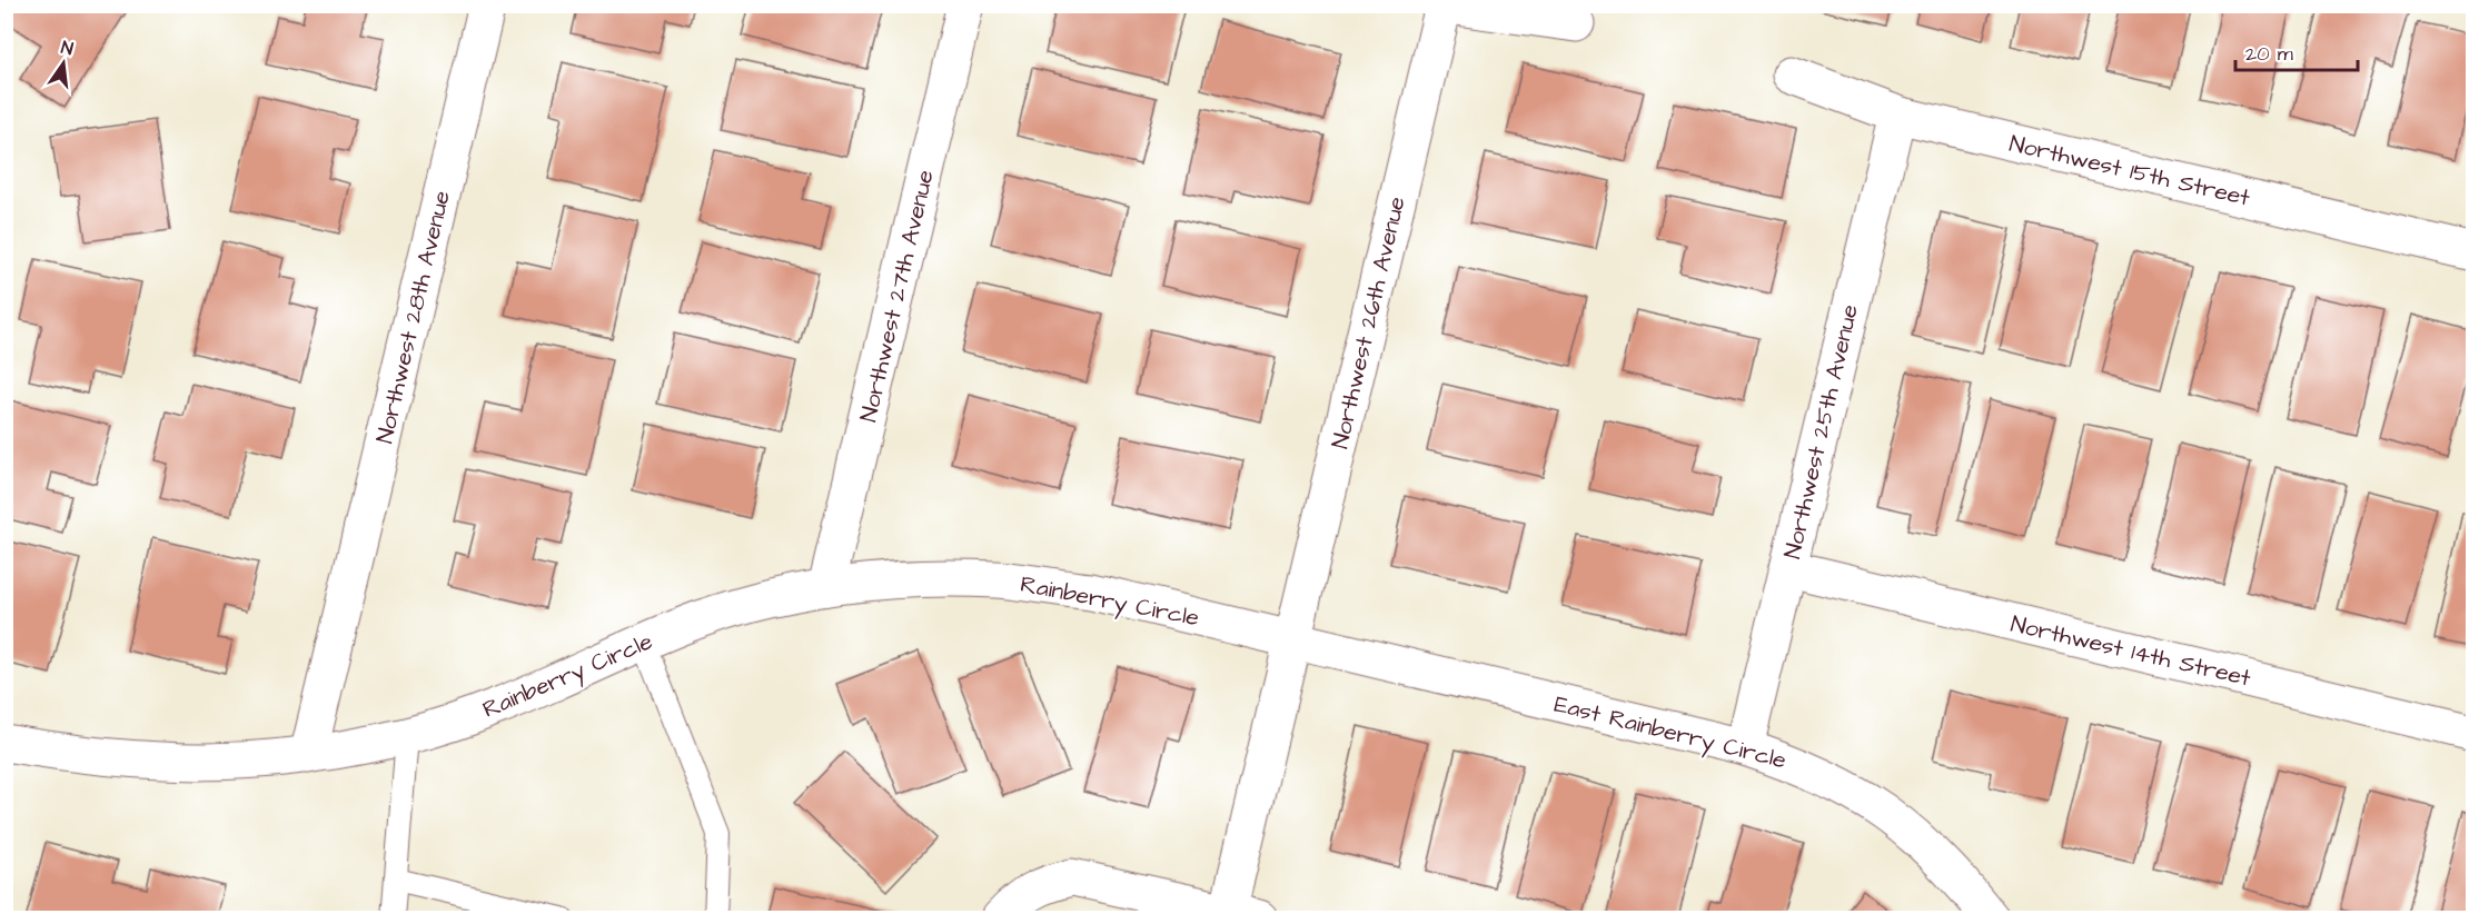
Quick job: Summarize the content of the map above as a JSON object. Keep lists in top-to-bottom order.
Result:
{
  "streets": {
    "street": [
      "Northwest 15th Street",
      "Northwest 27th Avenue",
      "Northwest 28th Avenue",
      "Northwest 26th Avenue",
      "Northwest 25th Avenue",
      "Rainberry Circle",
      "Northwest 14th Street",
      "East Rainberry Circle"
    ]
  },
  "crossings": [
    ["Northwest 15th Street", "Northwest 25th Avenue"],
    ["Northwest 27th Avenue", "Rainberry Circle"],
    ["Northwest 28th Avenue", "Rainberry Circle"],
    ["Northwest 26th Avenue", "Rainberry Circle"],
    ["Northwest 25th Avenue", "Northwest 14th Street"],
    ["Northwest 25th Avenue", "East Rainberry Circle"],
    ["Rainberry Circle", "East Rainberry Circle"]
  ],
  "scale_bar": "20 m",
  "north": "top"
}
